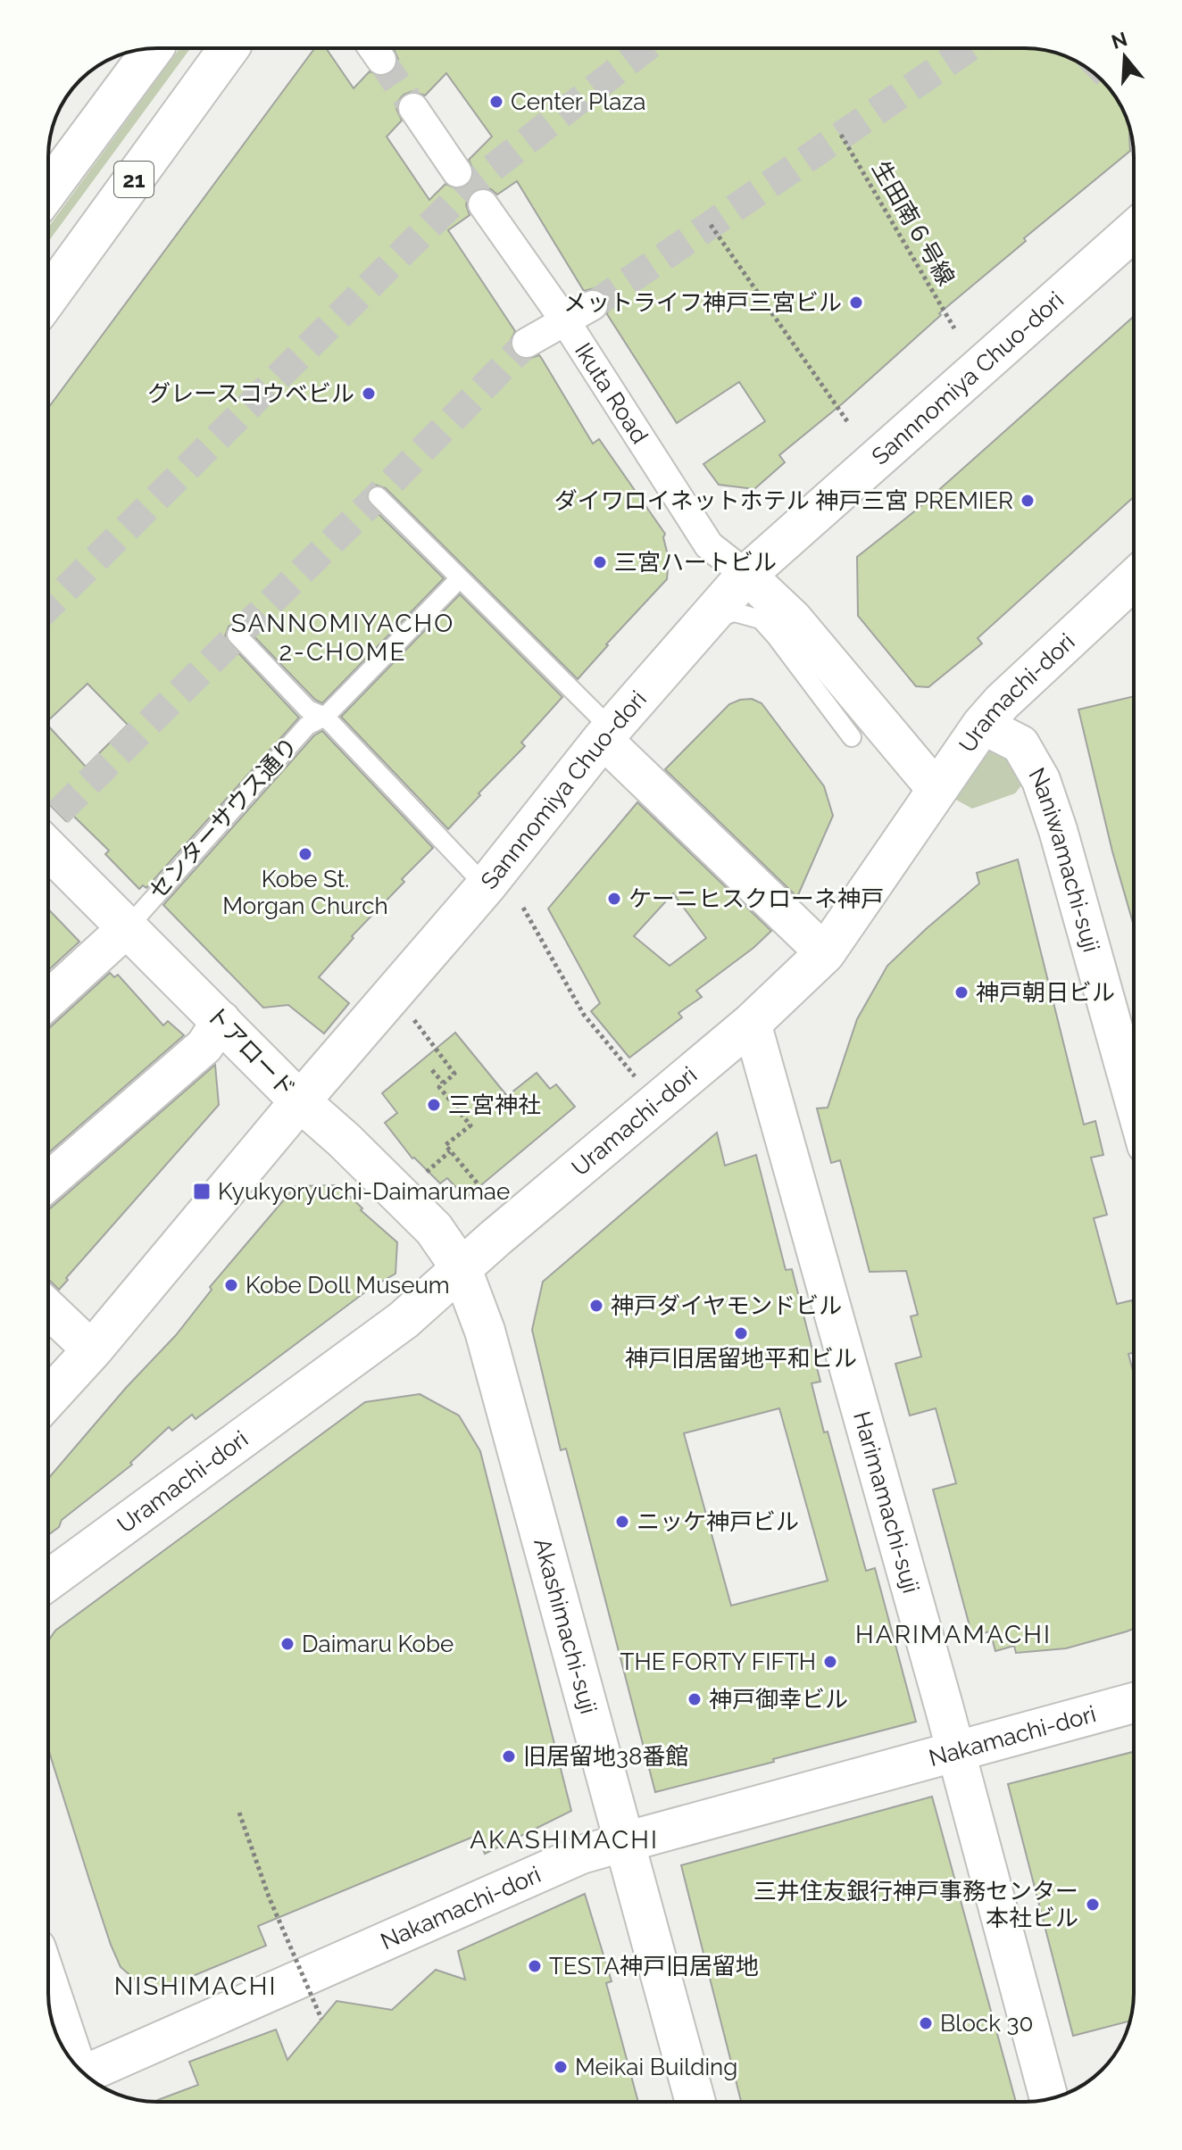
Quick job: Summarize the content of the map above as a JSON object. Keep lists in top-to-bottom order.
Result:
{
  "streets": {
    "street": [
      "21",
      "Sannnomiya Chuo-dori",
      "Ikuta Road",
      "Uramachi-dori",
      "Naniwamachi-suji",
      "トアロード",
      "Harimamachi-suji",
      "Akashimachi-suji",
      "Nakamachi-dori"
    ],
    "lane": ["センターサウス通り"],
    "path": ["生田南６号線"]
  },
  "crossings": [
    ["Sannnomiya Chuo-dori", "Ikuta Road"],
    ["Sannnomiya Chuo-dori", "センターサウス通り"],
    ["Sannnomiya Chuo-dori", "トアロード"],
    ["Uramachi-dori", "Naniwamachi-suji"],
    ["Uramachi-dori", "トアロード"],
    ["Uramachi-dori", "Harimamachi-suji"],
    ["Uramachi-dori", "Akashimachi-suji"],
    ["センターサウス通り", "トアロード"],
    ["トアロード", "Akashimachi-suji"],
    ["Harimamachi-suji", "Nakamachi-dori"],
    ["Akashimachi-suji", "Nakamachi-dori"]
  ],
  "districts": [
    "SANNOMIYACHO 2-CHOME",
    "HARIMAMACHI",
    "AKASHIMACHI",
    "NISHIMACHI"
  ],
  "places": {
    "other": [
      "Center Plaza",
      "メットライフ神戸三宮ビル",
      "グレースコウベビル",
      "ダイワロイネットホテル 神戸三宮 PREMIER",
      "三宮ハートビル",
      "Kobe St. Morgan Church",
      "ケーニヒスクローネ神戸",
      "神戸朝日ビル",
      "三宮神社",
      "Kobe Doll Museum",
      "神戸ダイヤモンドビル",
      "神戸旧居留地平和ビル",
      "ニッケ神戸ビル",
      "Daimaru Kobe",
      "THE FORTY FIFTH",
      "神戸御幸ビル",
      "旧居留地38番館",
      "三井住友銀行神戸事務センター 本社ビル",
      "TESTA神戸旧居留地",
      "Block 30",
      "Meikai Building"
    ],
    "transit": ["Kyukyoryuchi-Daimarumae"]
  },
  "north": "top"
}
